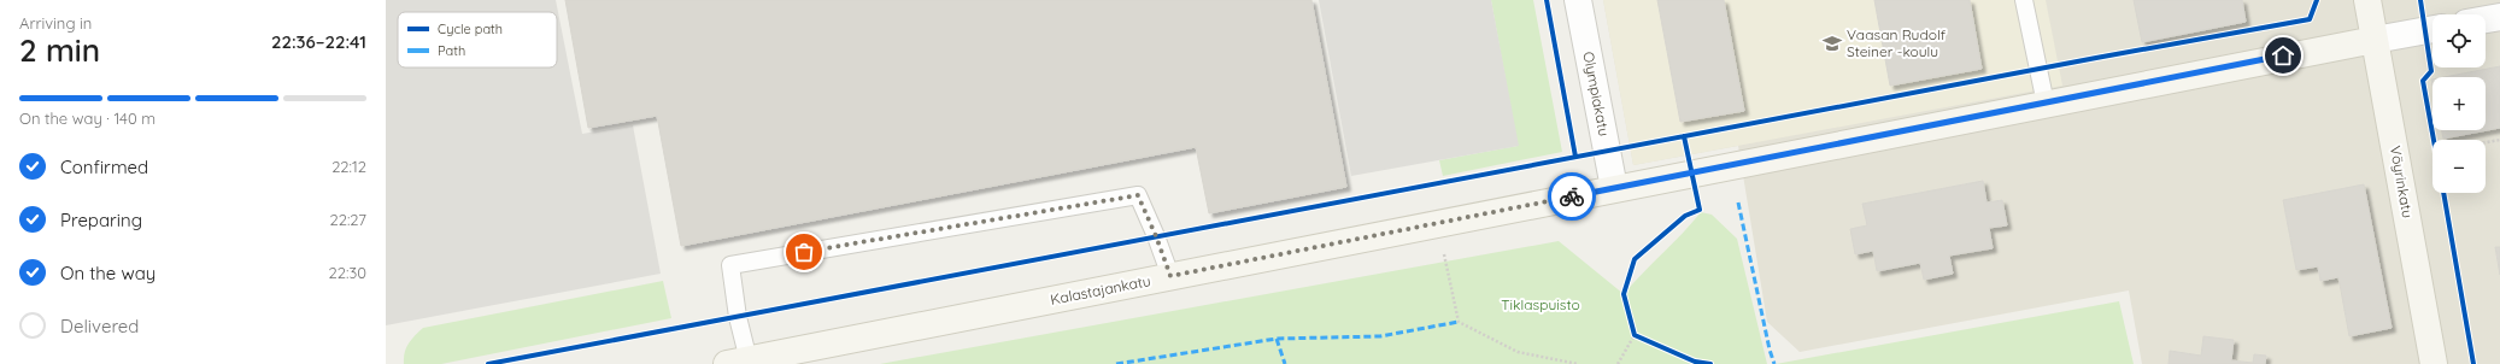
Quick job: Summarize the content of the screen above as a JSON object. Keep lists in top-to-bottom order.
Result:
{
  "streets": {
    "street": ["Olympiakatu", "Vöyrinkatu", "Kalastajankatu"]
  },
  "crossings": [
    ["Olympiakatu", "Kalastajankatu"],
    ["Vöyrinkatu", "Kalastajankatu"]
  ],
  "parks": ["Tiklaspuisto"],
  "places": {
    "school or university": ["Vaasan Rudolf Steiner -koulu"]
  },
  "legend": ["Cycle path", "Path"],
  "page": {
    "heading": ["2 min", "Arriving in", "22:36–22:41"],
    "map_buttons": ["+", "−"],
    "bar": "On the way · 140 m",
    "list": [
      ["Confirmed", "22:12"],
      ["Preparing", "22:27"],
      ["On the way", "22:30"],
      "Delivered"
    ]
  }
}
